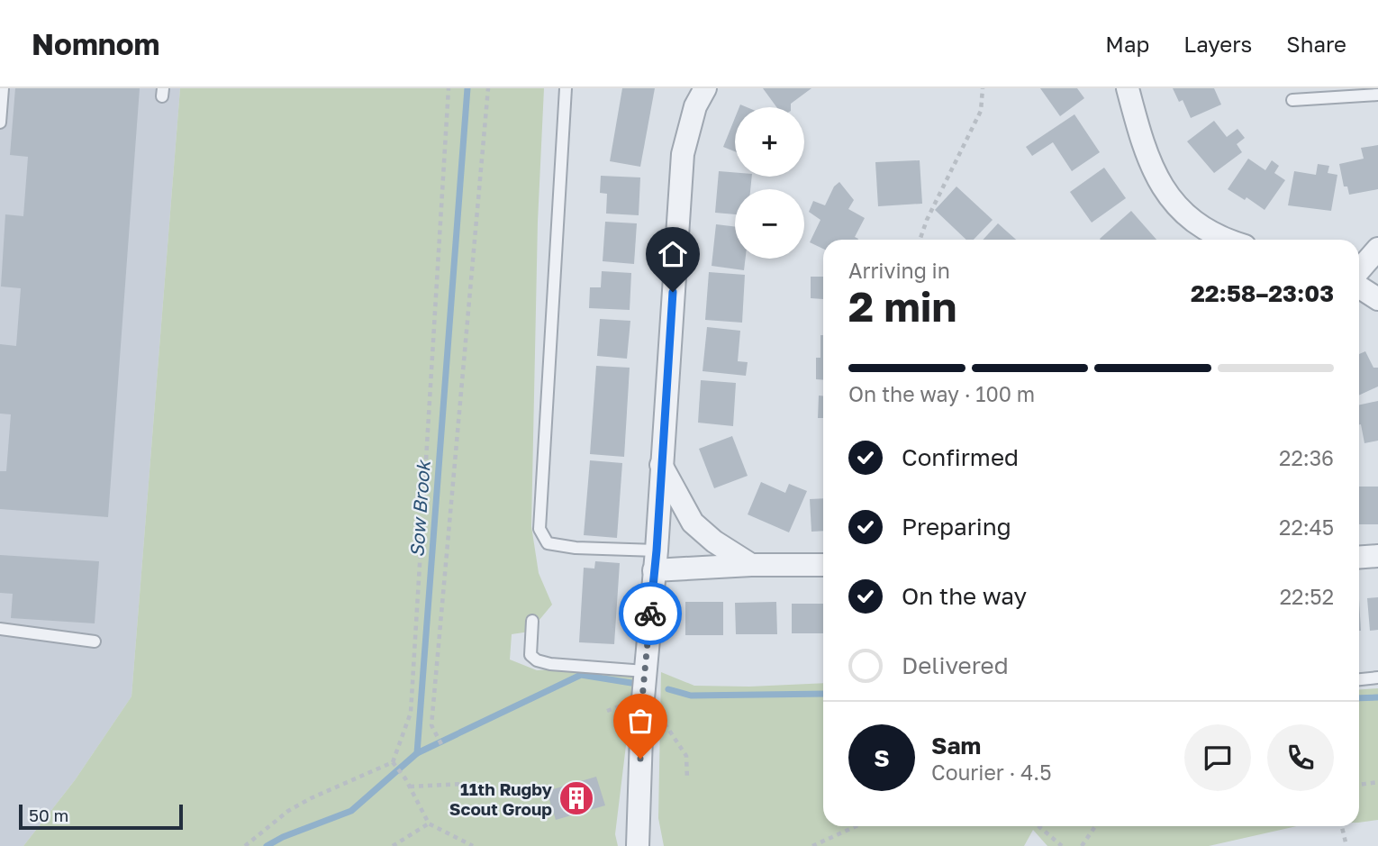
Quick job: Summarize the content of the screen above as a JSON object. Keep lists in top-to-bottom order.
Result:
{
  "water": ["Sow Brook"],
  "places": {
    "building": ["11th Rugby Scout Group"]
  },
  "scale_bar": "50 m",
  "page": {
    "header": "Nomnom",
    "nav": ["Map", "Layers", "Share"],
    "map_buttons": ["+", "−"],
    "heading": ["2 min", "Arriving in", "22:58–23:03"],
    "panel": ["Sam", "Courier · 4.5"],
    "bar": "On the way · 100 m",
    "list": [
      ["Confirmed", "22:36"],
      ["Preparing", "22:45"],
      ["On the way", "22:52"],
      "Delivered"
    ],
    "round": "S",
    "scale": "50 m"
  }
}
